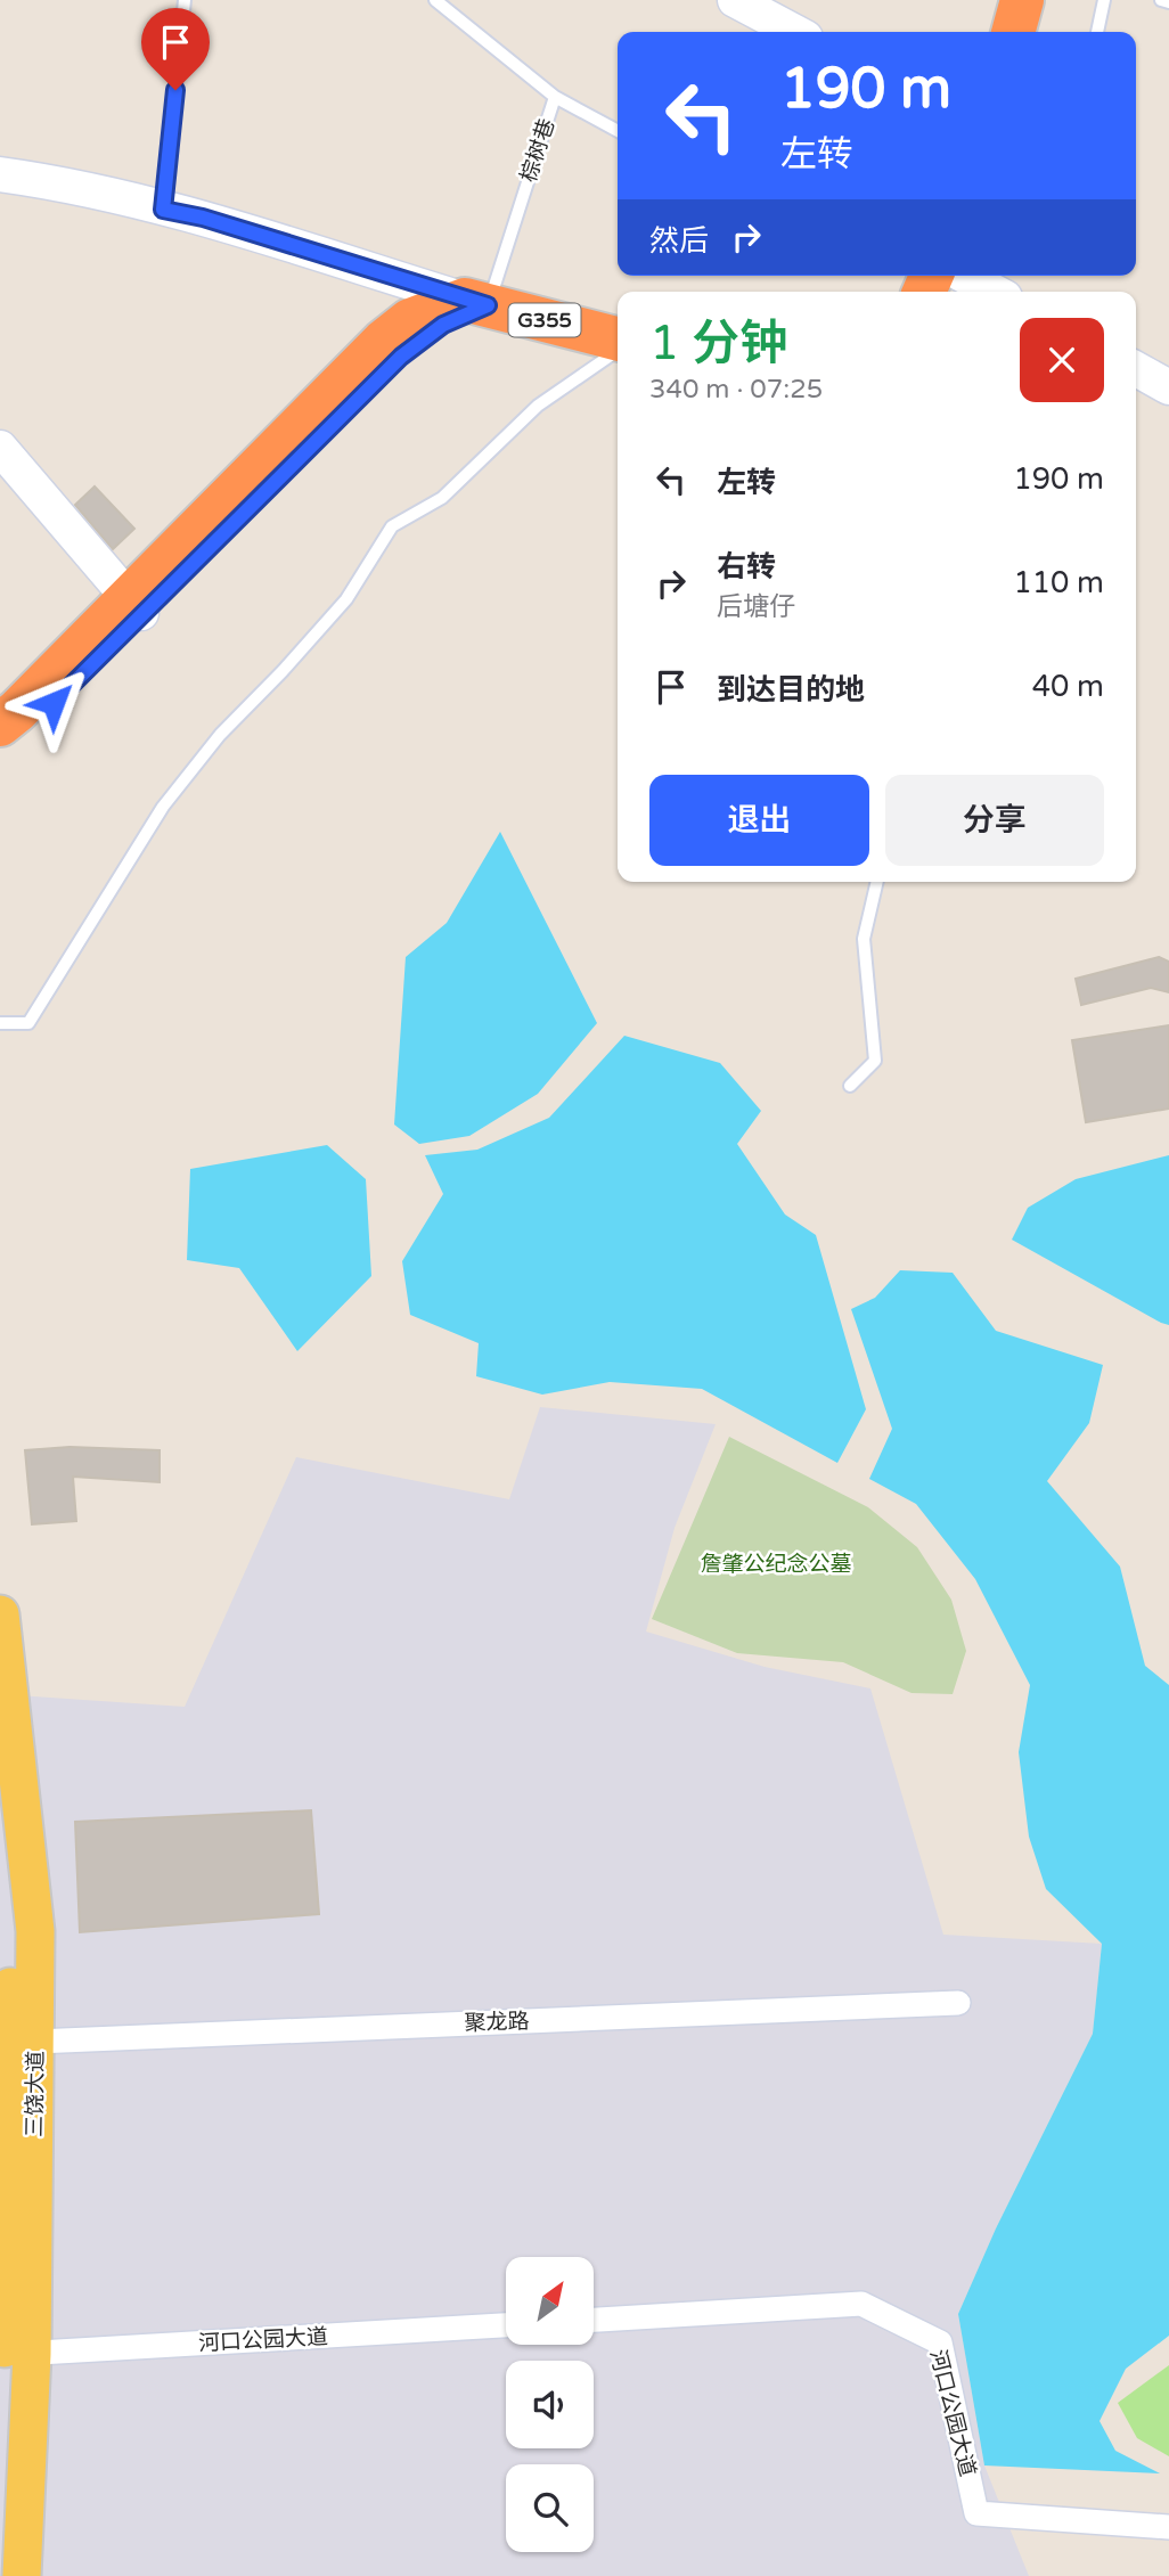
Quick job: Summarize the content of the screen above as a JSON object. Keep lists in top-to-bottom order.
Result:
{
  "streets": {
    "highway": ["G355"],
    "main road": ["三饶大道"],
    "street": ["聚龙路", "河口公园大道"],
    "lane": ["棕树巷"]
  },
  "crossings": [
    ["棕树巷", "G355"],
    ["聚龙路", "三饶大道"],
    ["三饶大道", "河口公园大道"]
  ],
  "parks": ["詹肇公纪念公墓"],
  "north": "top right",
  "page": {
    "turn": ["190 m", "左转"],
    "then": "然后",
    "heading": ["1 分钟", "340 m · 07:25"],
    "list": [
      {
        "name": "左转",
        "value": "190 m"
      },
      {
        "name": "右转",
        "note": "后塘仔",
        "value": "110 m"
      },
      {
        "name": "到达目的地",
        "value": "40 m"
      }
    ],
    "buttons": ["退出", "分享"]
  }
}
